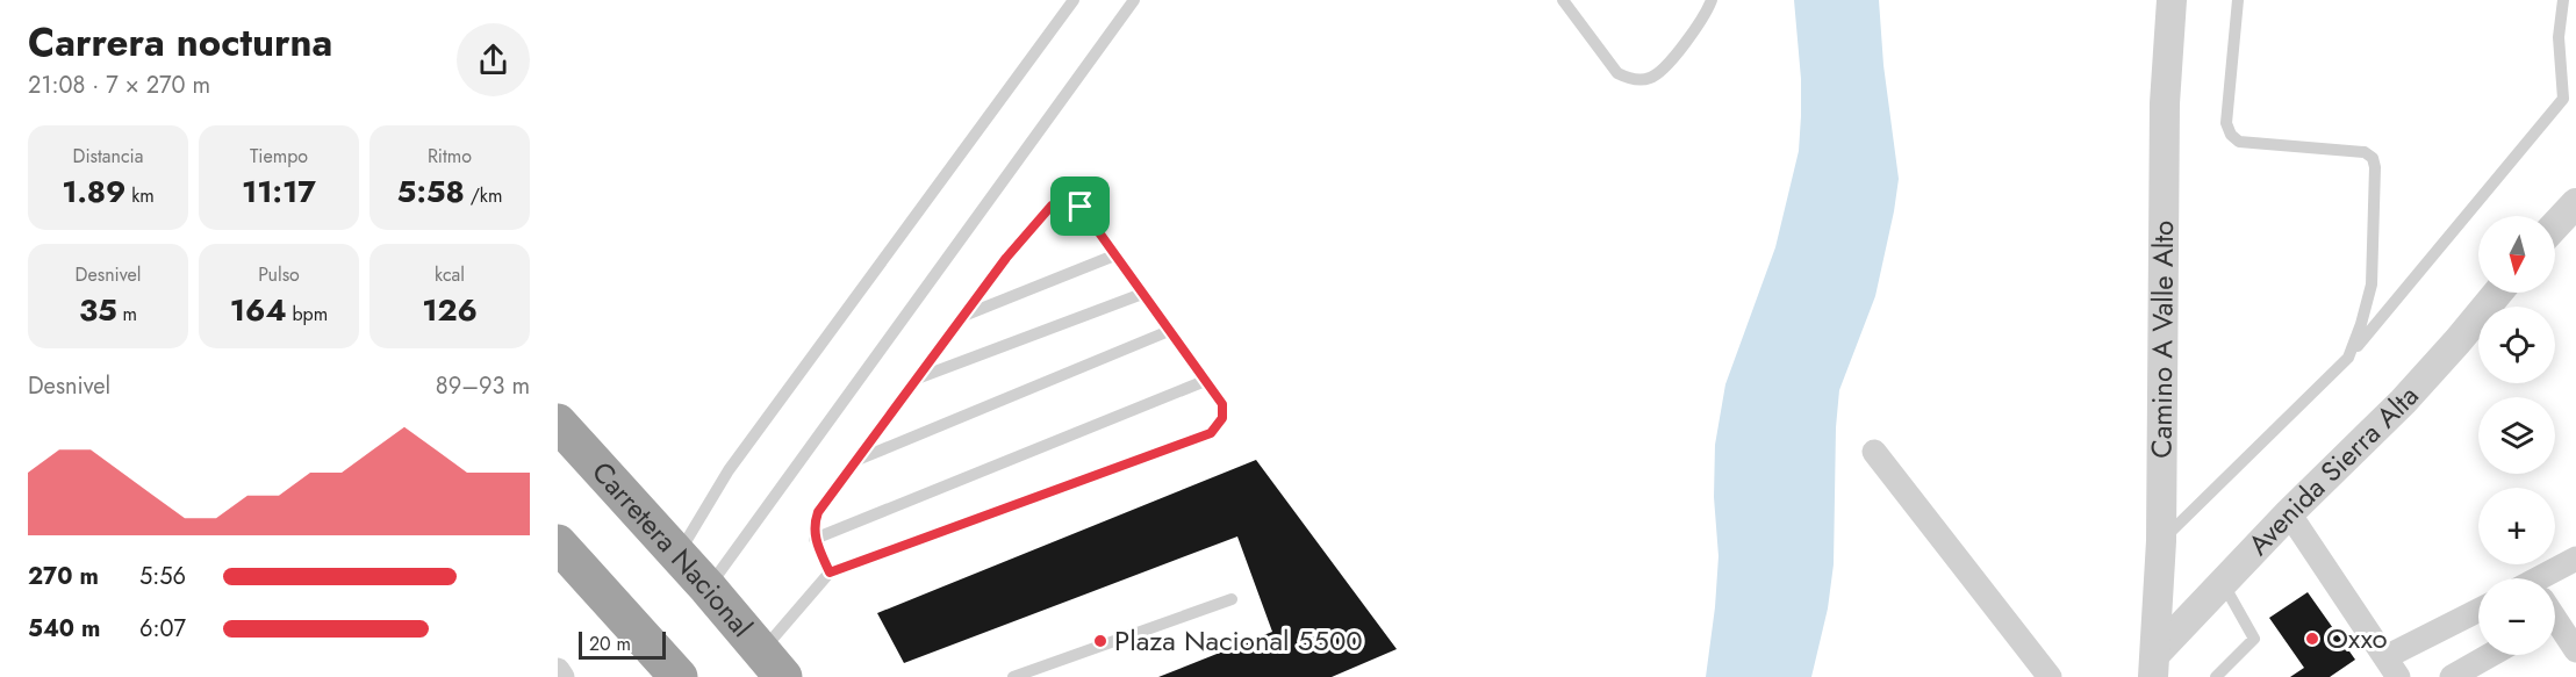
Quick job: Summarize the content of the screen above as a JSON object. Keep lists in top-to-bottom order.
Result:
{
  "streets": {
    "highway": ["Carretera Nacional"],
    "street": ["Camino A Valle Alto", "Avenida Sierra Alta"]
  },
  "crossings": [
    ["Camino A Valle Alto", "Avenida Sierra Alta"]
  ],
  "places": ["Oxxo", "Plaza Nacional 5500"],
  "scale_bar": "20 m",
  "north": "bottom",
  "page": {
    "heading": ["Carrera nocturna", "21:08 · 7 × 270 m"],
    "stats": [
      ["Distancia", "1.89 km"],
      ["Tiempo", "11:17"],
      ["Ritmo", "5:58 /km"],
      ["Desnivel", "35 m"],
      ["Pulso", "164 bpm"],
      ["kcal", "126"]
    ],
    "map_buttons": ["+", "−"],
    "chart": ["Desnivel", "89–93 m"],
    "list": [
      {
        "name": "270 m",
        "note": "5:56"
      },
      {
        "name": "540 m",
        "note": "6:07"
      }
    ],
    "scale": "20 m"
  }
}
